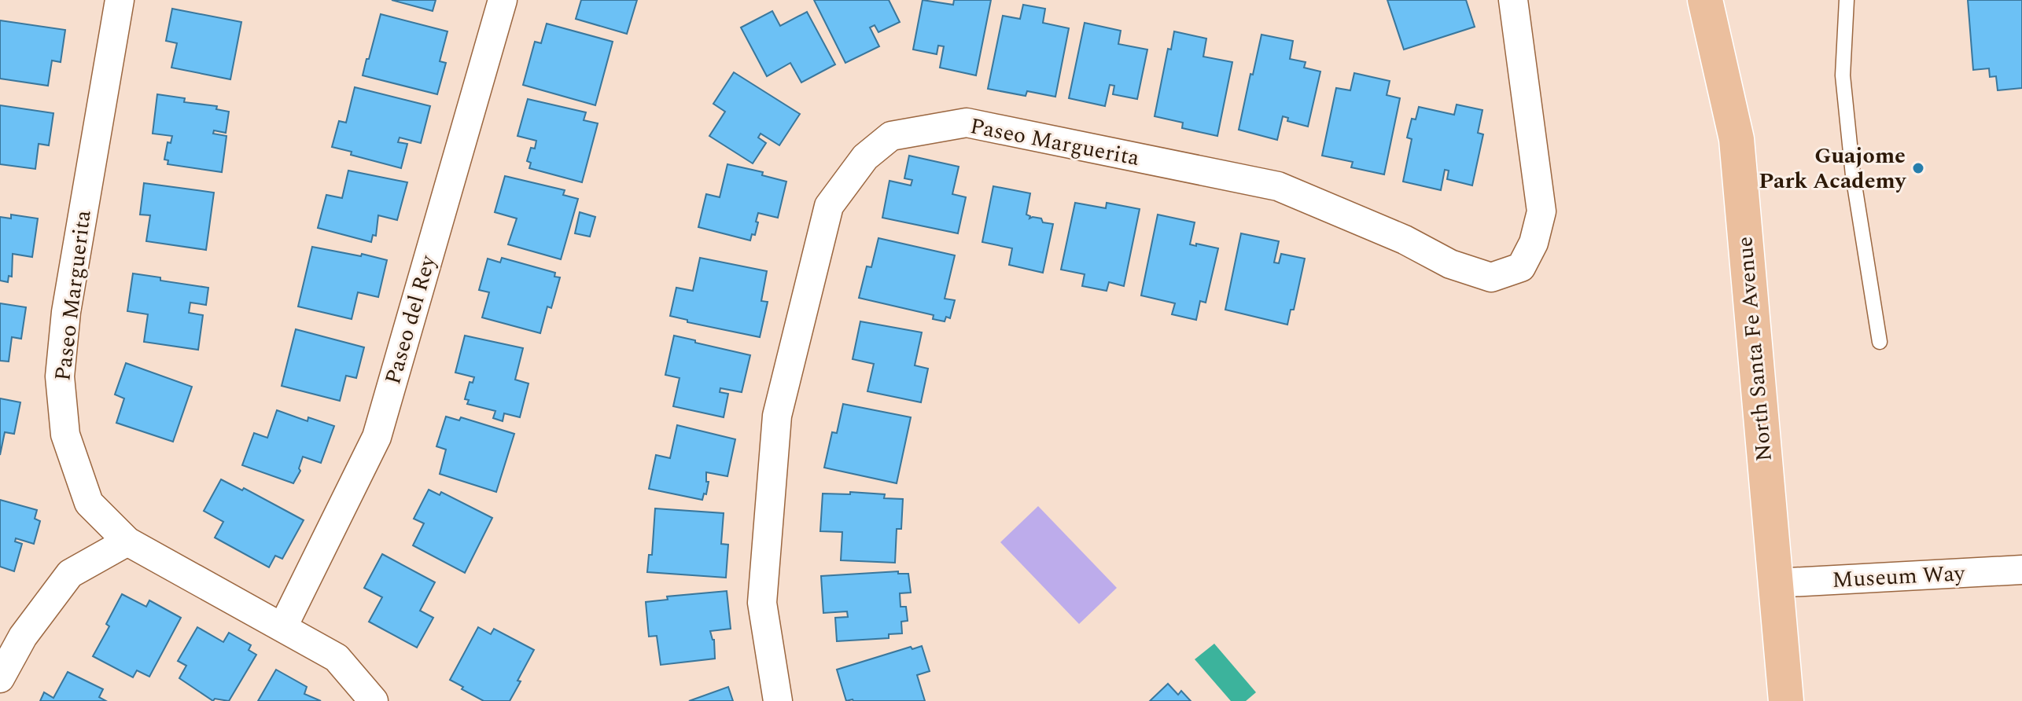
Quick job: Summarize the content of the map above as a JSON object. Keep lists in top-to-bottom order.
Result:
{
  "streets": {
    "main road": ["North Santa Fe Avenue"],
    "street": ["Paseo Marguerita", "Paseo del Rey", "Museum Way"]
  },
  "crossings": [
    ["Paseo Marguerita", "Paseo del Rey"],
    ["North Santa Fe Avenue", "Museum Way"]
  ],
  "places": ["Guajome Park Academy"]
}
